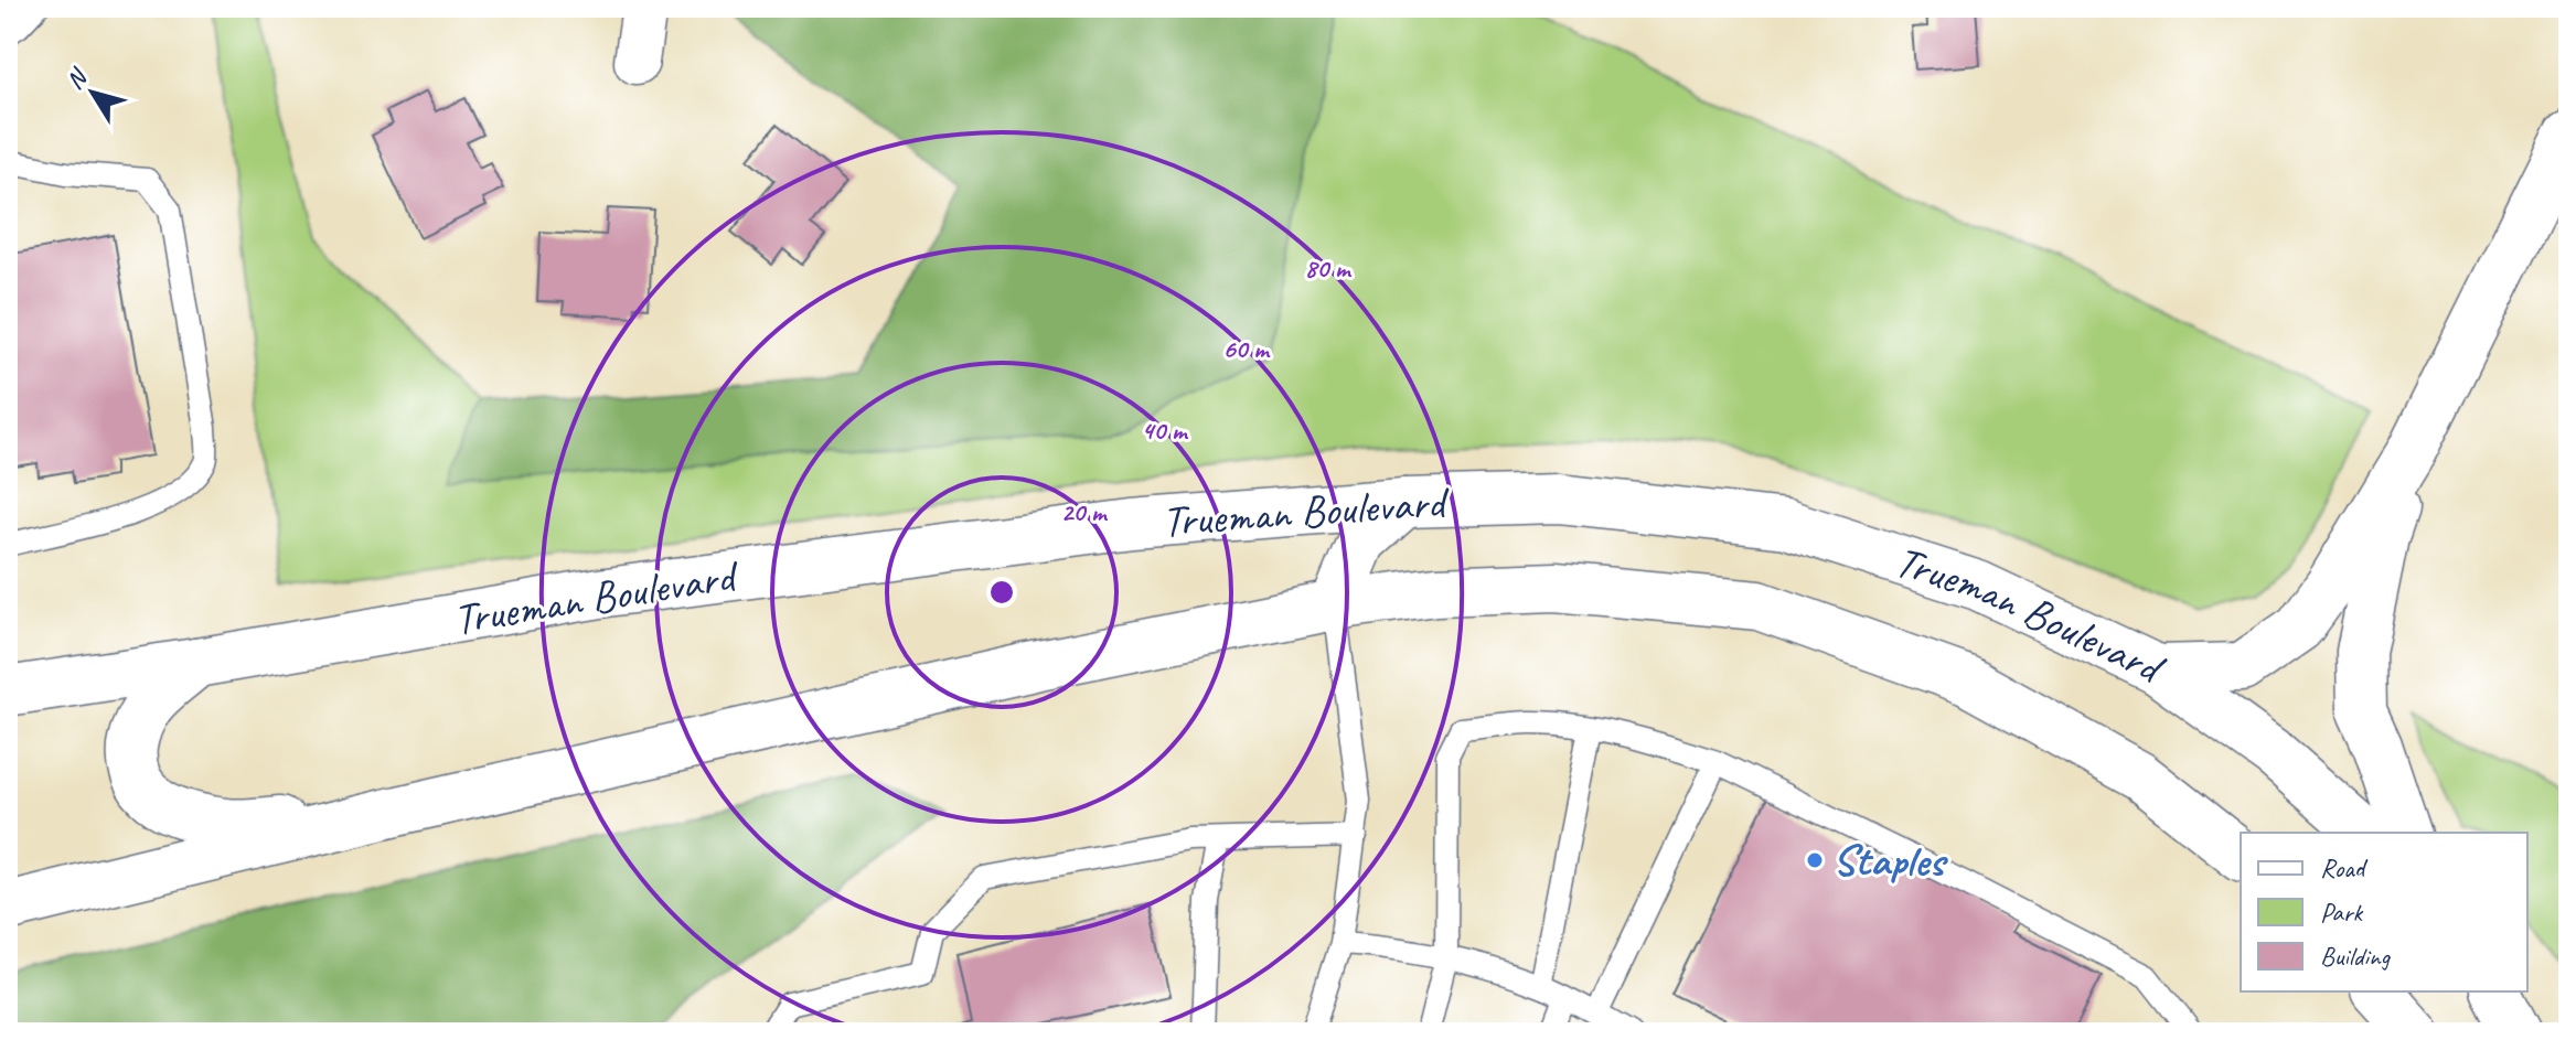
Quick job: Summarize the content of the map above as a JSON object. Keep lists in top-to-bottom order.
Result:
{
  "streets": {
    "main road": ["Trueman Boulevard"]
  },
  "places": ["Staples"],
  "legend": ["Road", "Park", "Building"],
  "north": "top left",
  "rings": [
    "80 m",
    "60 m",
    "40 m",
    "20 m"
  ]
}
